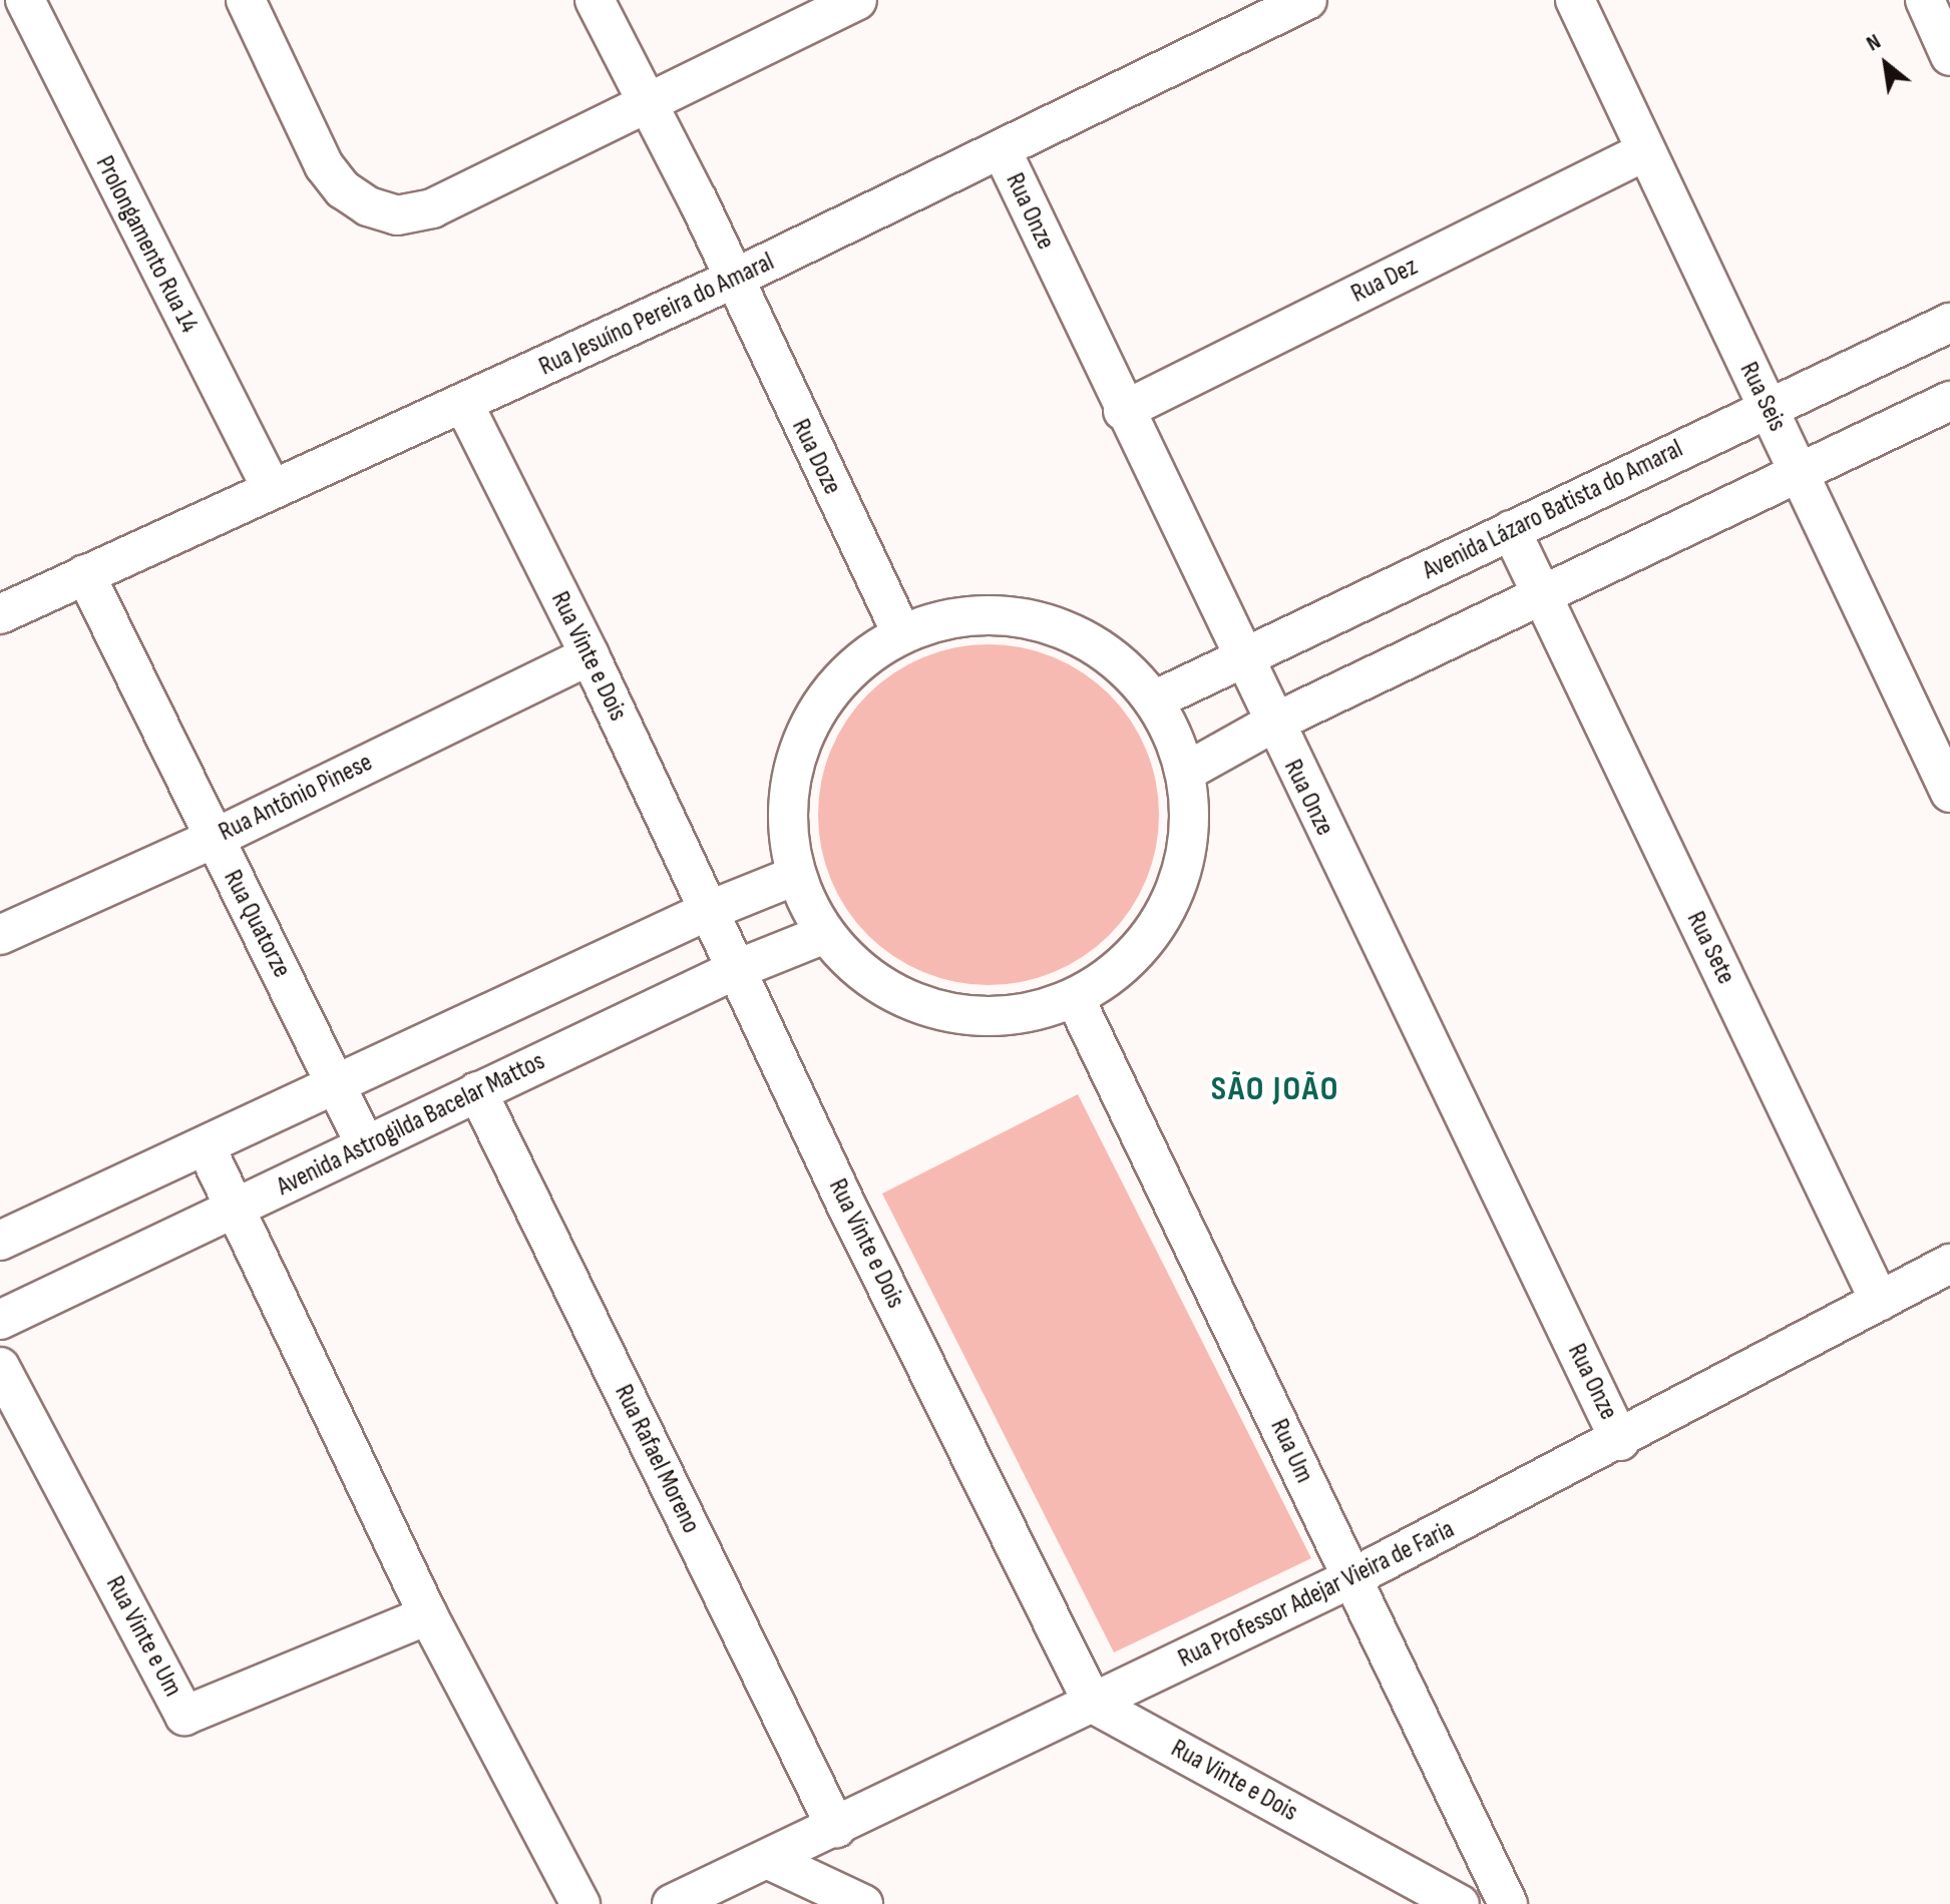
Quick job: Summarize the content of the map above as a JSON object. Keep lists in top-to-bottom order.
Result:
{
  "streets": {
    "street": [
      "Rua Onze",
      "Prolongamento Rua 14",
      "Rua Dez",
      "Rua Jesuíno Pereira do Amaral",
      "Rua Seis",
      "Rua Doze",
      "Avenida Lázaro Batista do Amaral",
      "Rua Vinte e Dois",
      "Rua Antônio Pinese",
      "Rua Quatorze",
      "Rua Sete",
      "Avenida Astrogilda Bacelar Mattos",
      "Rua Um",
      "Rua Rafael Moreno",
      "Rua Professor Adejar Vieira de Faria",
      "Rua Vinte e Um"
    ]
  },
  "crossings": [
    ["Rua Onze", "Rua Dez"],
    ["Rua Onze", "Rua Jesuíno Pereira do Amaral"],
    ["Rua Onze", "Avenida Lázaro Batista do Amaral"],
    ["Rua Onze", "Rua Professor Adejar Vieira de Faria"],
    ["Prolongamento Rua 14", "Rua Jesuíno Pereira do Amaral"],
    ["Rua Dez", "Rua Seis"],
    ["Rua Jesuíno Pereira do Amaral", "Rua Doze"],
    ["Rua Jesuíno Pereira do Amaral", "Rua Vinte e Dois"],
    ["Rua Jesuíno Pereira do Amaral", "Rua Quatorze"],
    ["Rua Seis", "Avenida Lázaro Batista do Amaral"],
    ["Avenida Lázaro Batista do Amaral", "Rua Sete"],
    ["Rua Vinte e Dois", "Rua Antônio Pinese"],
    ["Rua Vinte e Dois", "Avenida Astrogilda Bacelar Mattos"],
    ["Rua Vinte e Dois", "Rua Professor Adejar Vieira de Faria"],
    ["Rua Antônio Pinese", "Rua Quatorze"],
    ["Rua Quatorze", "Avenida Astrogilda Bacelar Mattos"],
    ["Rua Sete", "Rua Professor Adejar Vieira de Faria"],
    ["Avenida Astrogilda Bacelar Mattos", "Rua Rafael Moreno"],
    ["Rua Um", "Rua Professor Adejar Vieira de Faria"],
    ["Rua Rafael Moreno", "Rua Professor Adejar Vieira de Faria"]
  ],
  "districts": ["SÃO JOÃO"],
  "north": "top left"
}
